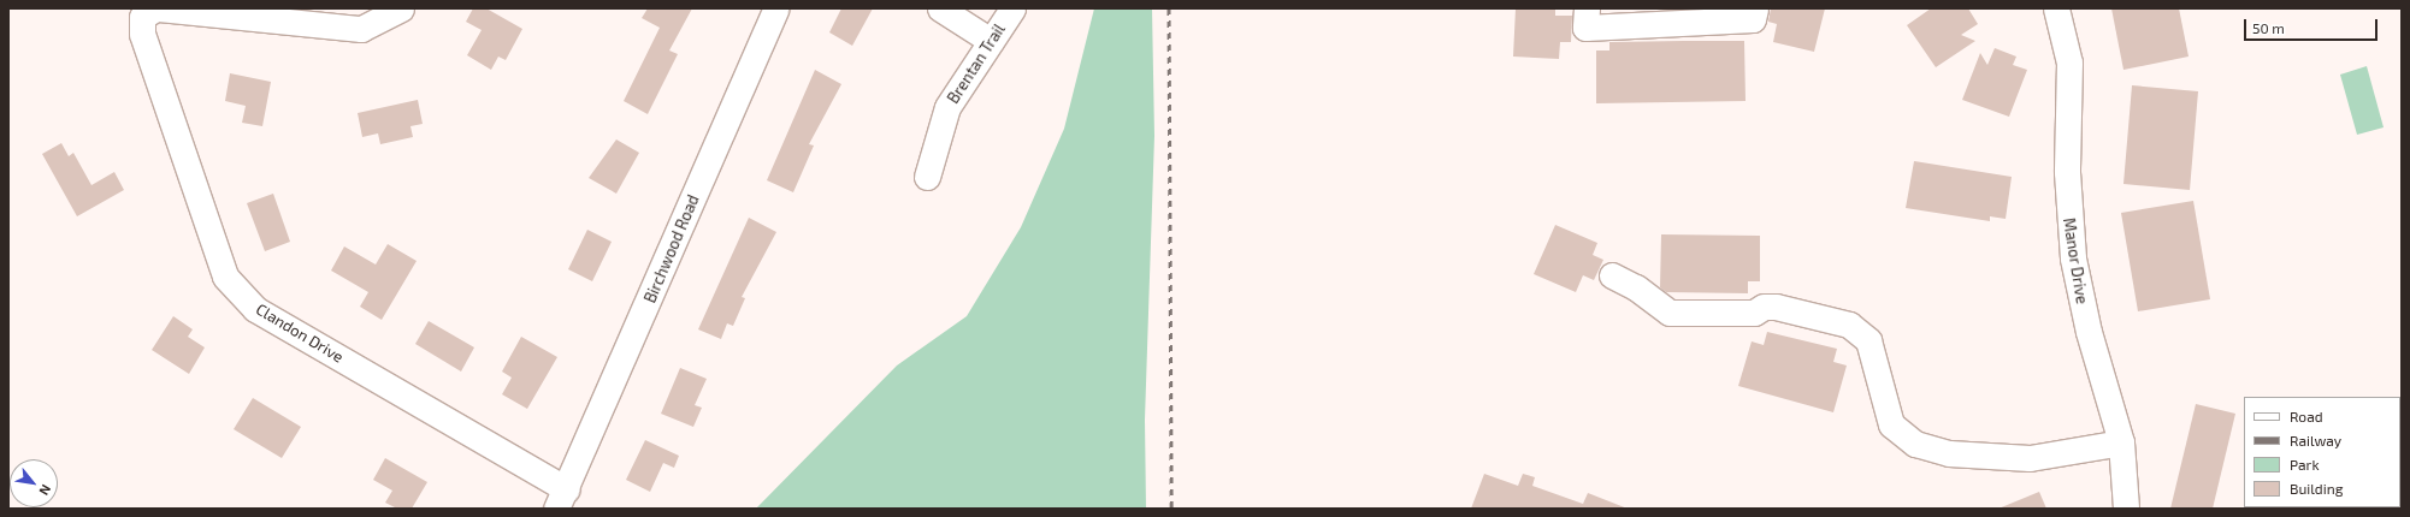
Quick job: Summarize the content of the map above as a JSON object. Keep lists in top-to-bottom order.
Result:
{
  "streets": {
    "street": [
      "Brentan Trail",
      "Birchwood Road",
      "Manor Drive",
      "Clandon Drive"
    ]
  },
  "crossings": [
    ["Birchwood Road", "Clandon Drive"]
  ],
  "legend": [
    "Road",
    "Railway",
    "Park",
    "Building"
  ],
  "scale_bar": "50 m",
  "north": "bottom right"
}
